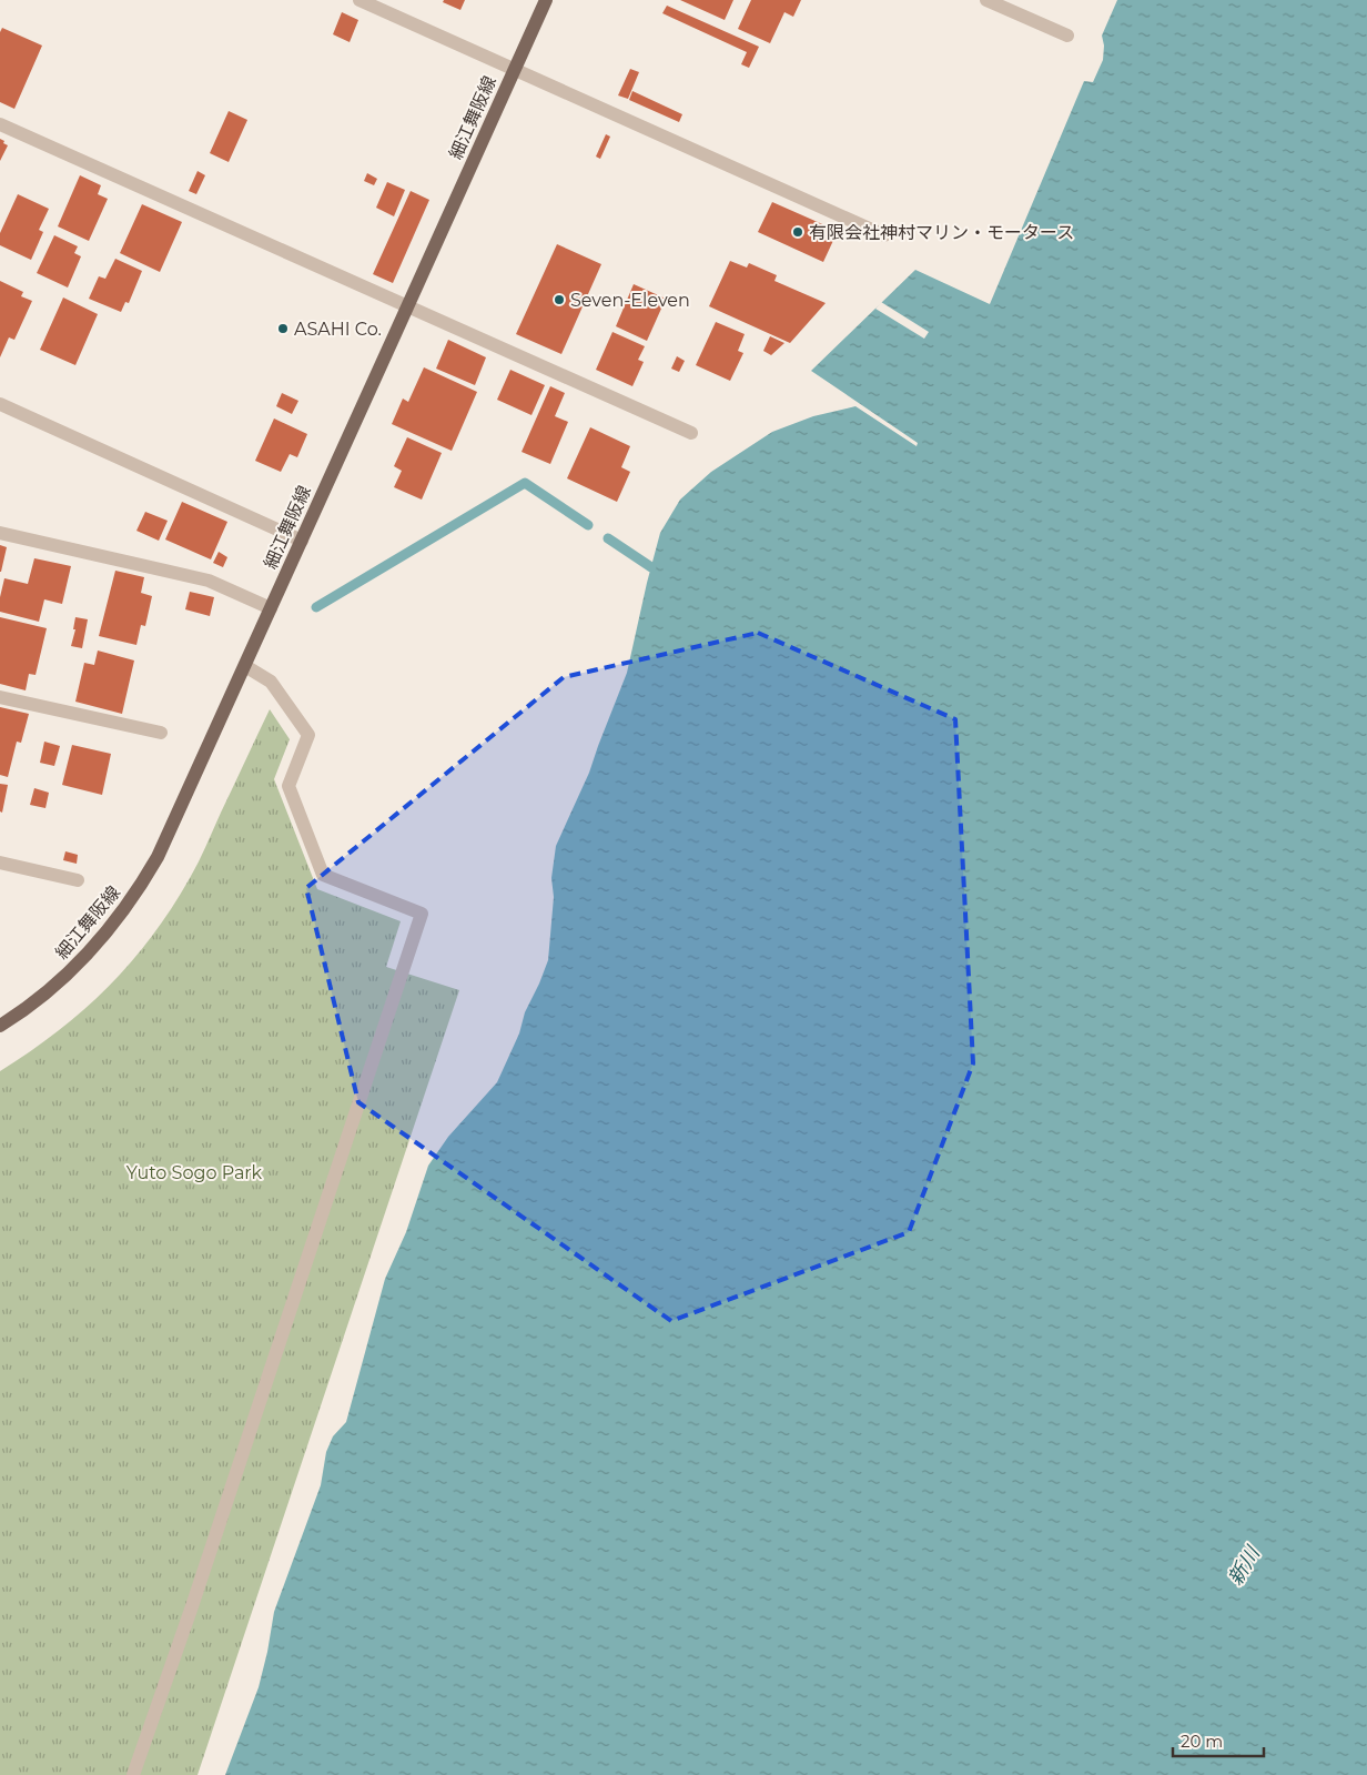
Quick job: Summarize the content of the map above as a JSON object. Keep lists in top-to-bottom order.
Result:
{
  "streets": {
    "main road": ["細江舞阪線"]
  },
  "water": ["新川"],
  "parks": ["Yuto Sogo Park"],
  "places": ["有限会社神村マリン・モータース", "Seven-Eleven", "ASAHI Co."],
  "scale_bar": "20 m"
}
